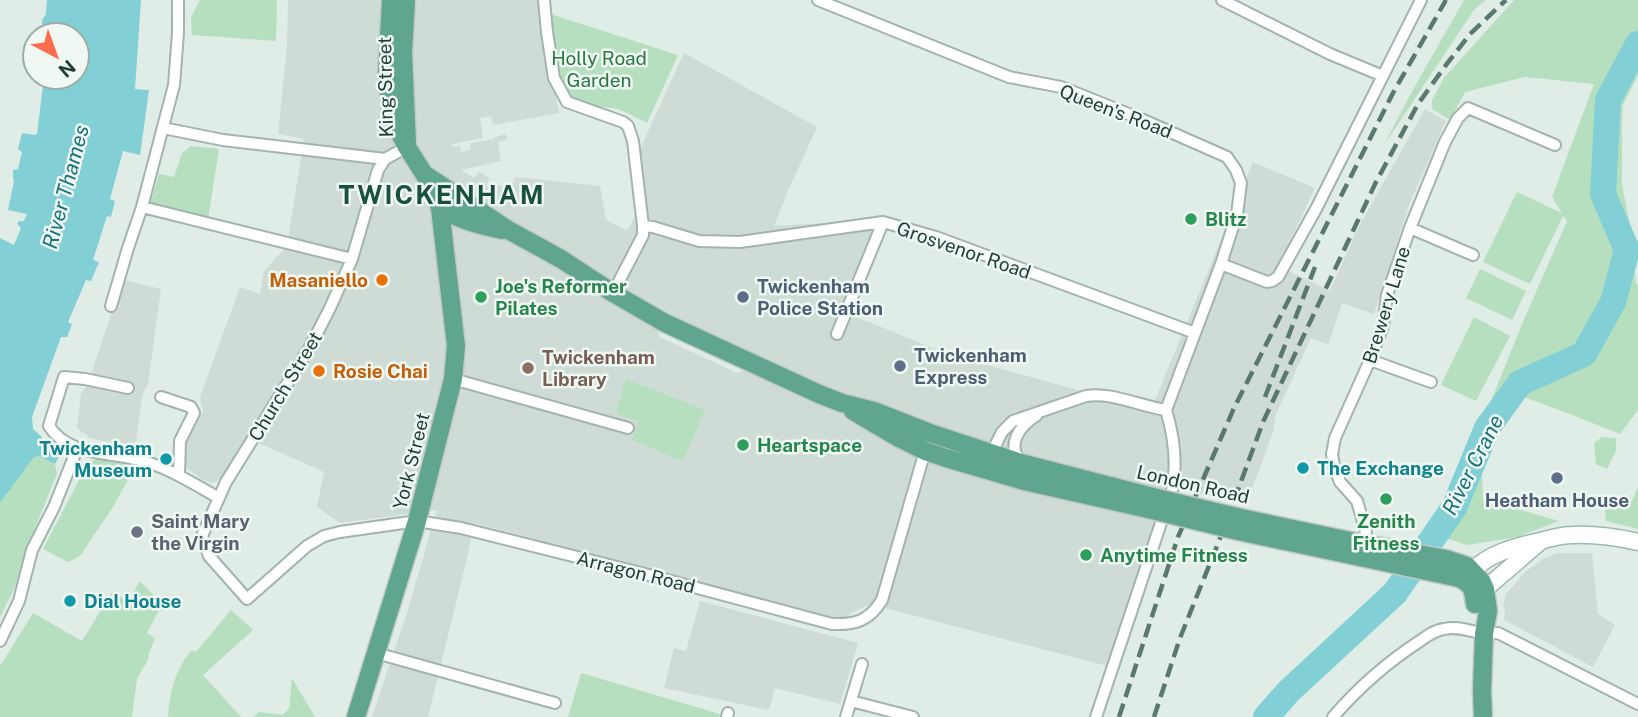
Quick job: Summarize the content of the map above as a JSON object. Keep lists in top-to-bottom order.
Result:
{
  "streets": {
    "main road": ["King Street", "York Street", "London Road"],
    "street": [
      "Queen's Road",
      "Grosvenor Road",
      "Brewery Lane",
      "Church Street",
      "Arragon Road"
    ]
  },
  "crossings": [
    ["King Street", "London Road"],
    ["Queen's Road", "Grosvenor Road"],
    ["Brewery Lane", "London Road"],
    ["Church Street", "Arragon Road"],
    ["York Street", "London Road"],
    ["York Street", "Arragon Road"],
    ["London Road", "Arragon Road"]
  ],
  "districts": ["TWICKENHAM"],
  "water": ["River Thames", "River Crane"],
  "parks": ["Holly Road Garden"],
  "places": [
    "Blitz",
    "Masaniello",
    "Joe's Reformer Pilates",
    "Twickenham Police Station",
    "Twickenham Express",
    "Twickenham Library",
    "Rosie Chai",
    "Heartspace",
    "Twickenham Museum",
    "The Exchange",
    "Heatham House",
    "Zenith Fitness",
    "Saint Mary the Virgin",
    "Anytime Fitness",
    "Dial House"
  ],
  "north": "bottom right"
}
